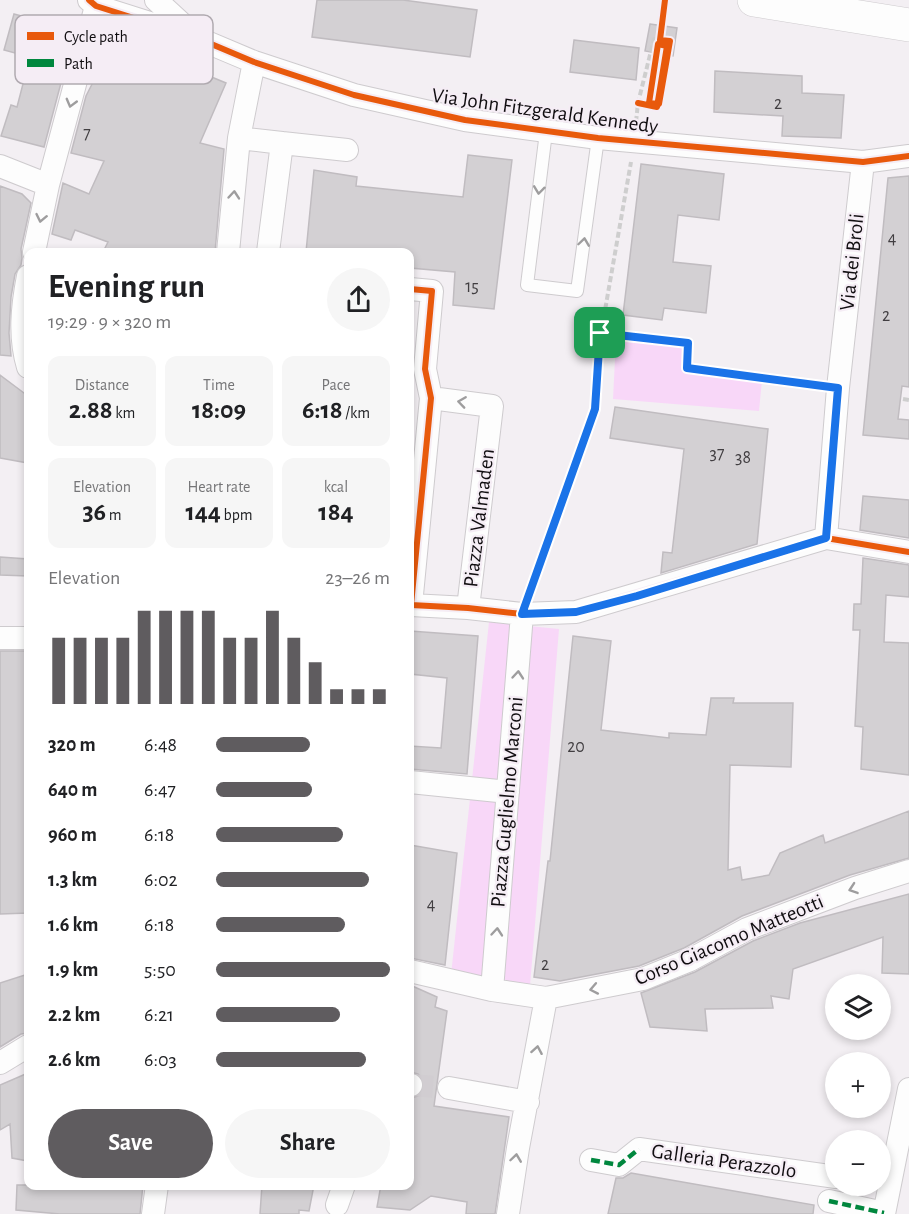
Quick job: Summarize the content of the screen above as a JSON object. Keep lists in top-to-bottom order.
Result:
{
  "streets": {
    "street": [
      "Via John Fitzgerald Kennedy",
      "Via dei Broli",
      "Piazza Valmaden",
      "Piazza Guglielmo Marconi",
      "Corso Giacomo Matteotti",
      "Galleria Perazzolo"
    ]
  },
  "crossings": [
    ["Via John Fitzgerald Kennedy", "Via dei Broli"],
    ["Piazza Guglielmo Marconi", "Corso Giacomo Matteotti"]
  ],
  "one_way": ["Piazza Guglielmo Marconi", "Corso Giacomo Matteotti"],
  "house_numbers": [
    "2",
    "7",
    "4",
    "15",
    "2",
    "37",
    "38",
    "20",
    "4",
    "2"
  ],
  "legend": ["Cycle path", "Path"],
  "page": {
    "heading": ["Evening run", "19:29 · 9 × 320 m"],
    "stats": [
      ["Distance", "2.88 km"],
      ["Time", "18:09"],
      ["Pace", "6:18 /km"],
      ["Elevation", "36 m"],
      ["Heart rate", "144 bpm"],
      ["kcal", "184"]
    ],
    "chart": ["Elevation", "23–26 m"],
    "list": [
      {
        "name": "320 m",
        "note": "6:48"
      },
      {
        "name": "640 m",
        "note": "6:47"
      },
      {
        "name": "960 m",
        "note": "6:18"
      },
      {
        "name": "1.3 km",
        "note": "6:02"
      },
      {
        "name": "1.6 km",
        "note": "6:18"
      },
      {
        "name": "1.9 km",
        "note": "5:50"
      },
      {
        "name": "2.2 km",
        "note": "6:21"
      },
      {
        "name": "2.6 km",
        "note": "6:03"
      }
    ],
    "map_buttons": ["+", "−"],
    "buttons": ["Save", "Share"]
  }
}
